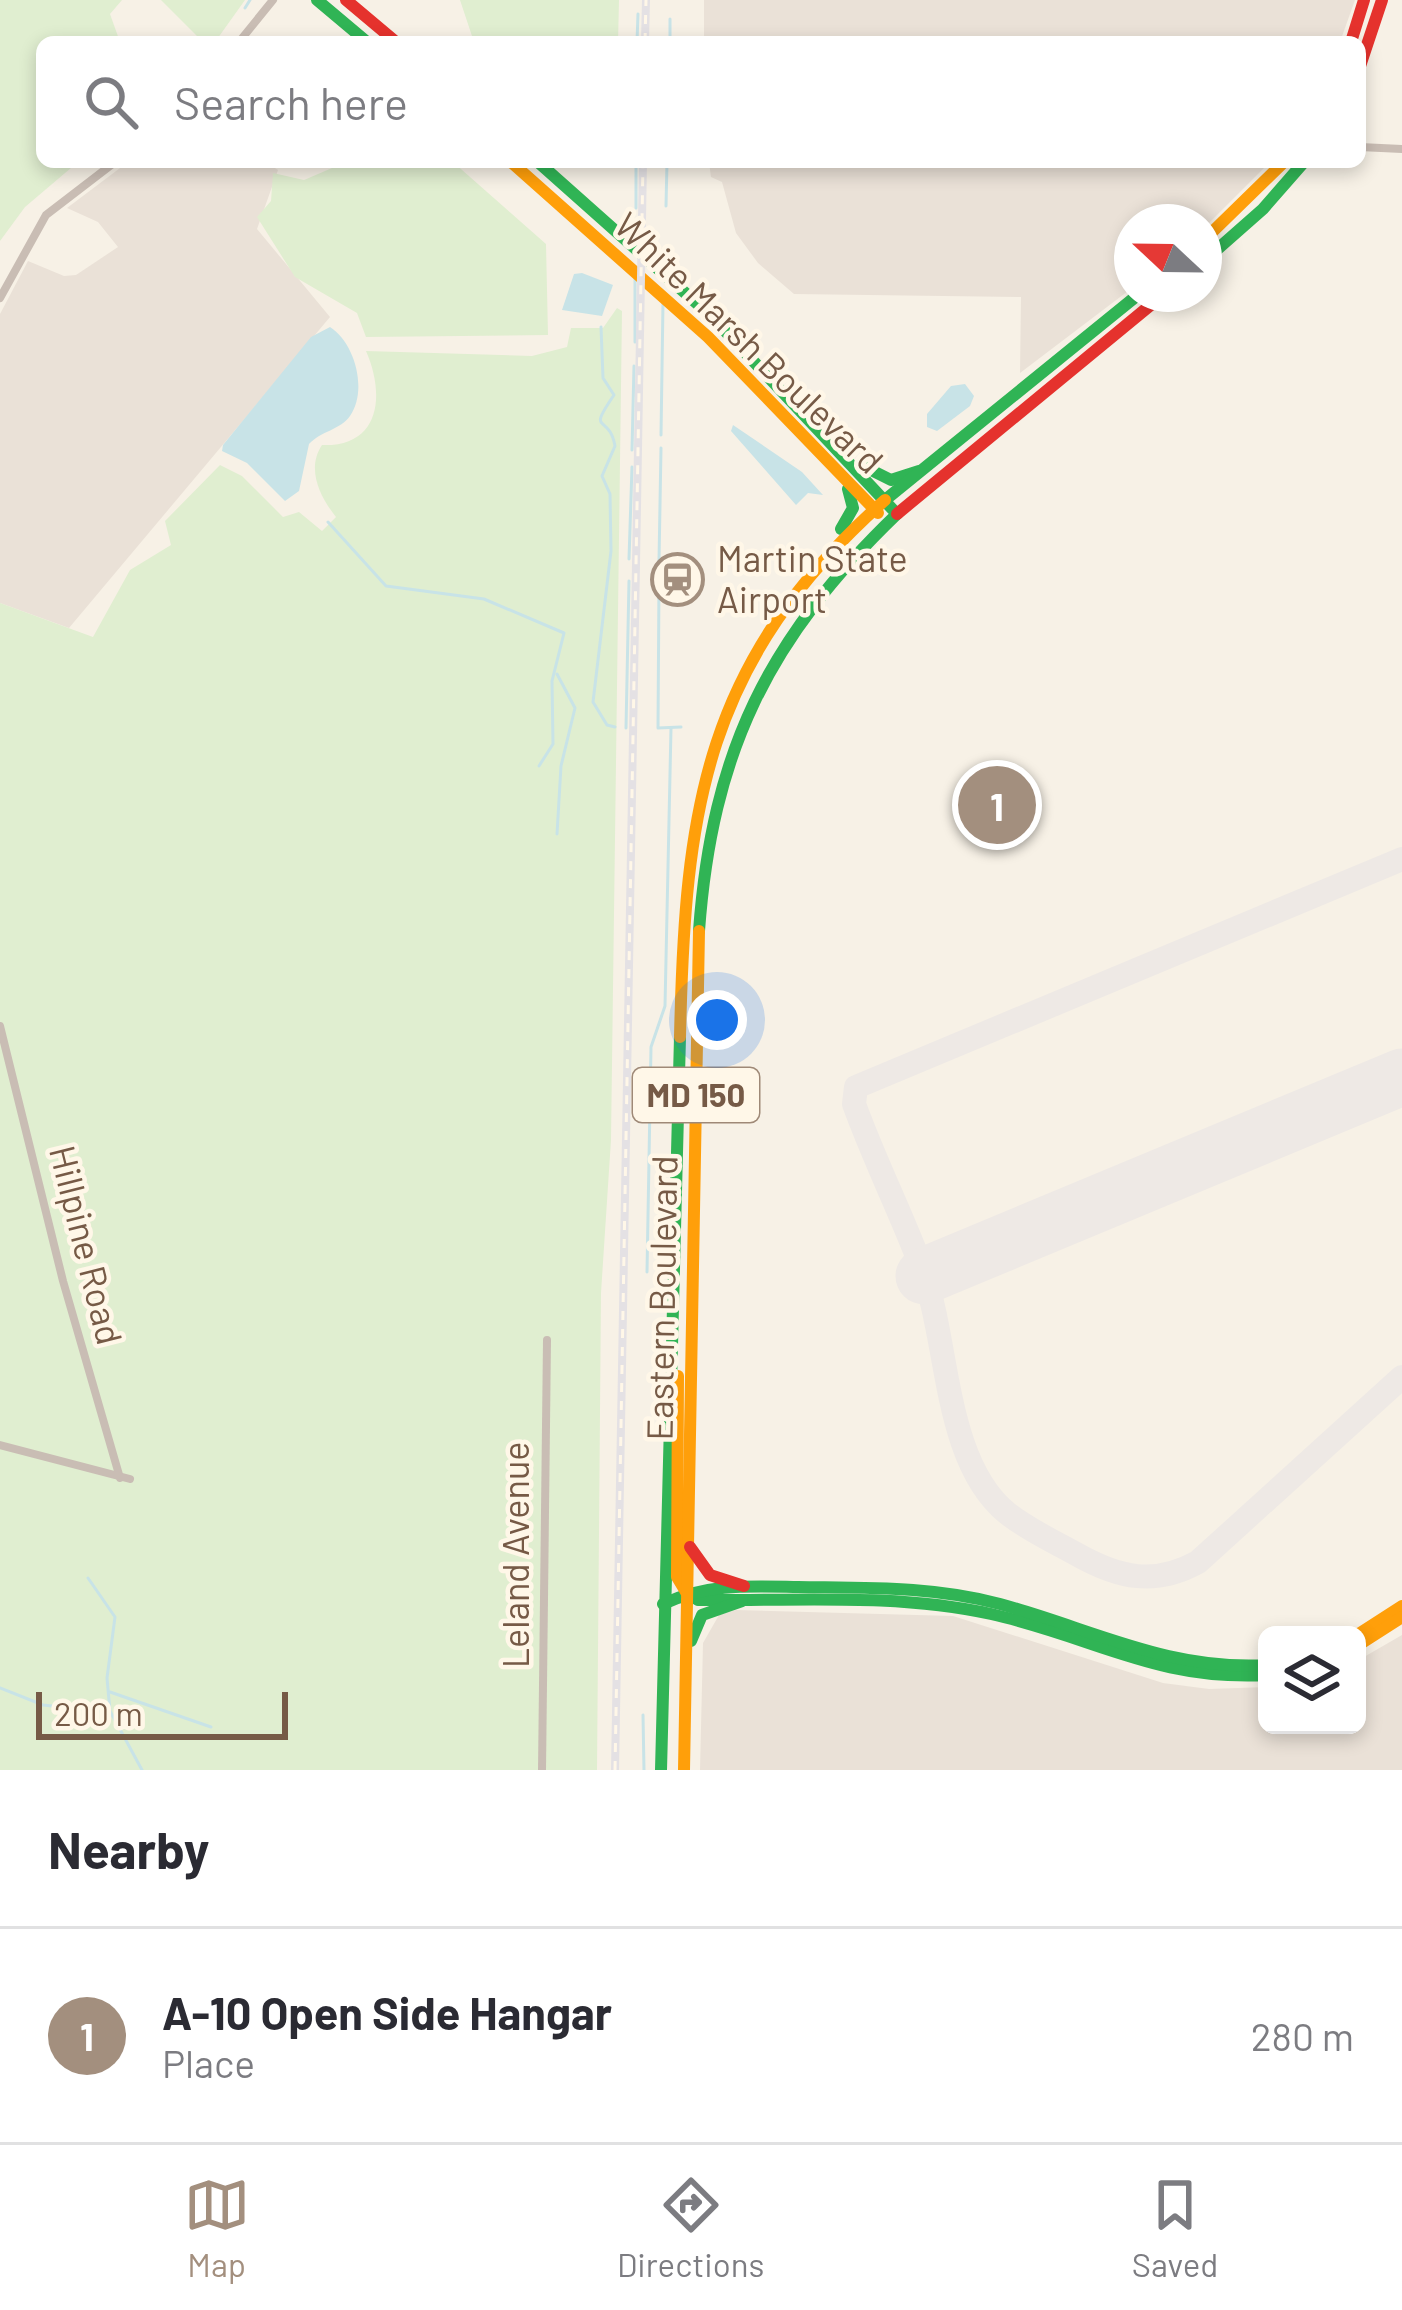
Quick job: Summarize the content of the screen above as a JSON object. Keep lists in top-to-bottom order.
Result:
{
  "streets": {
    "main road": ["White Marsh Boulevard", "MD 150", "Eastern Boulevard"],
    "street": ["Hillpine Road", "Leland Avenue"]
  },
  "crossings": [
    ["White Marsh Boulevard", "Eastern Boulevard"]
  ],
  "places": {
    "station": ["Martin State Airport"]
  },
  "scale_bar": "200 m",
  "north": "left",
  "page": {
    "search": "Search here",
    "pins": "1",
    "scale": "200 m",
    "heading": "Nearby",
    "list": [
      {
        "mark": "1",
        "name": "A-10 Open Side Hangar",
        "note": "Place",
        "value": "280 m"
      }
    ],
    "nav": ["Map", "Directions", "Saved"]
  }
}
